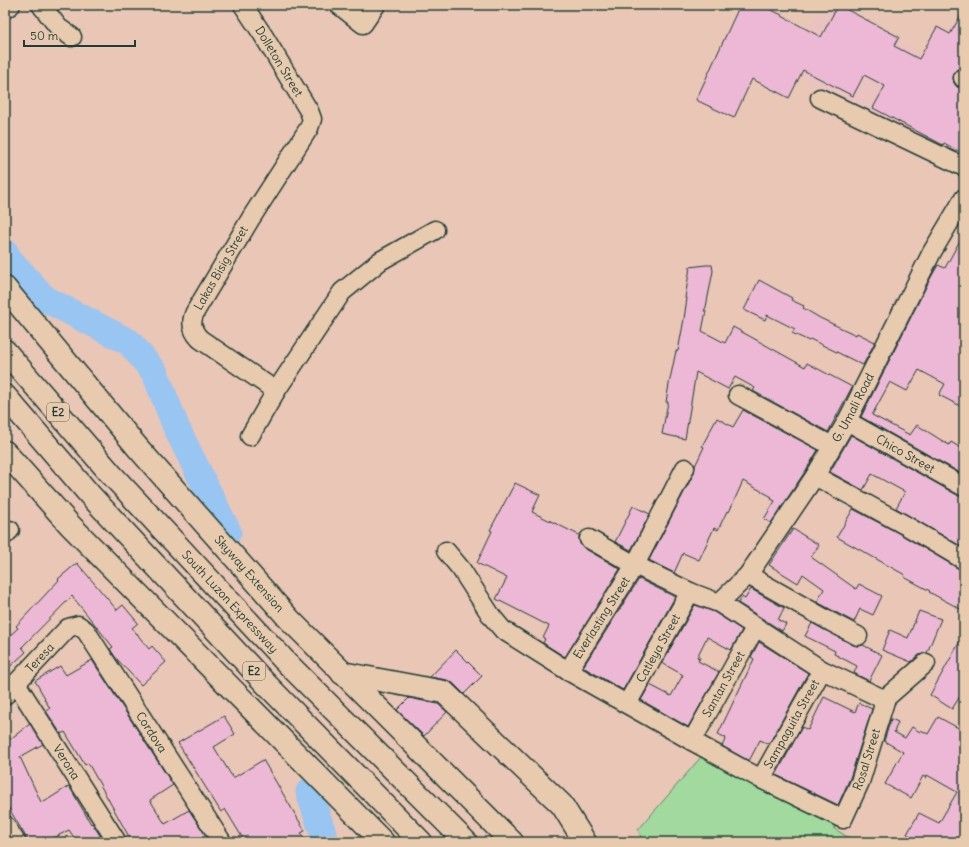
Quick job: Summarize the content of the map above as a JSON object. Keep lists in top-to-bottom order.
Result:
{
  "streets": {
    "highway": ["E2", "Skyway Extension", "South Luzon Expressway"],
    "street": [
      "Dolleton Street",
      "Lakas Bisig Street",
      "G. Umali Road",
      "Chico Street",
      "Everlasting Street",
      "Catleya Street",
      "Teresa",
      "Santan Street",
      "Sampaguita Street",
      "Cordova",
      "Rosal Street",
      "Verona"
    ]
  },
  "crossings": [
    ["Dolleton Street", "Lakas Bisig Street"],
    ["G. Umali Road", "Chico Street"],
    ["Teresa", "Cordova"],
    ["Teresa", "Verona"],
    ["Sampaguita Street", "Rosal Street"]
  ],
  "scale_bar": "50 m"
}
